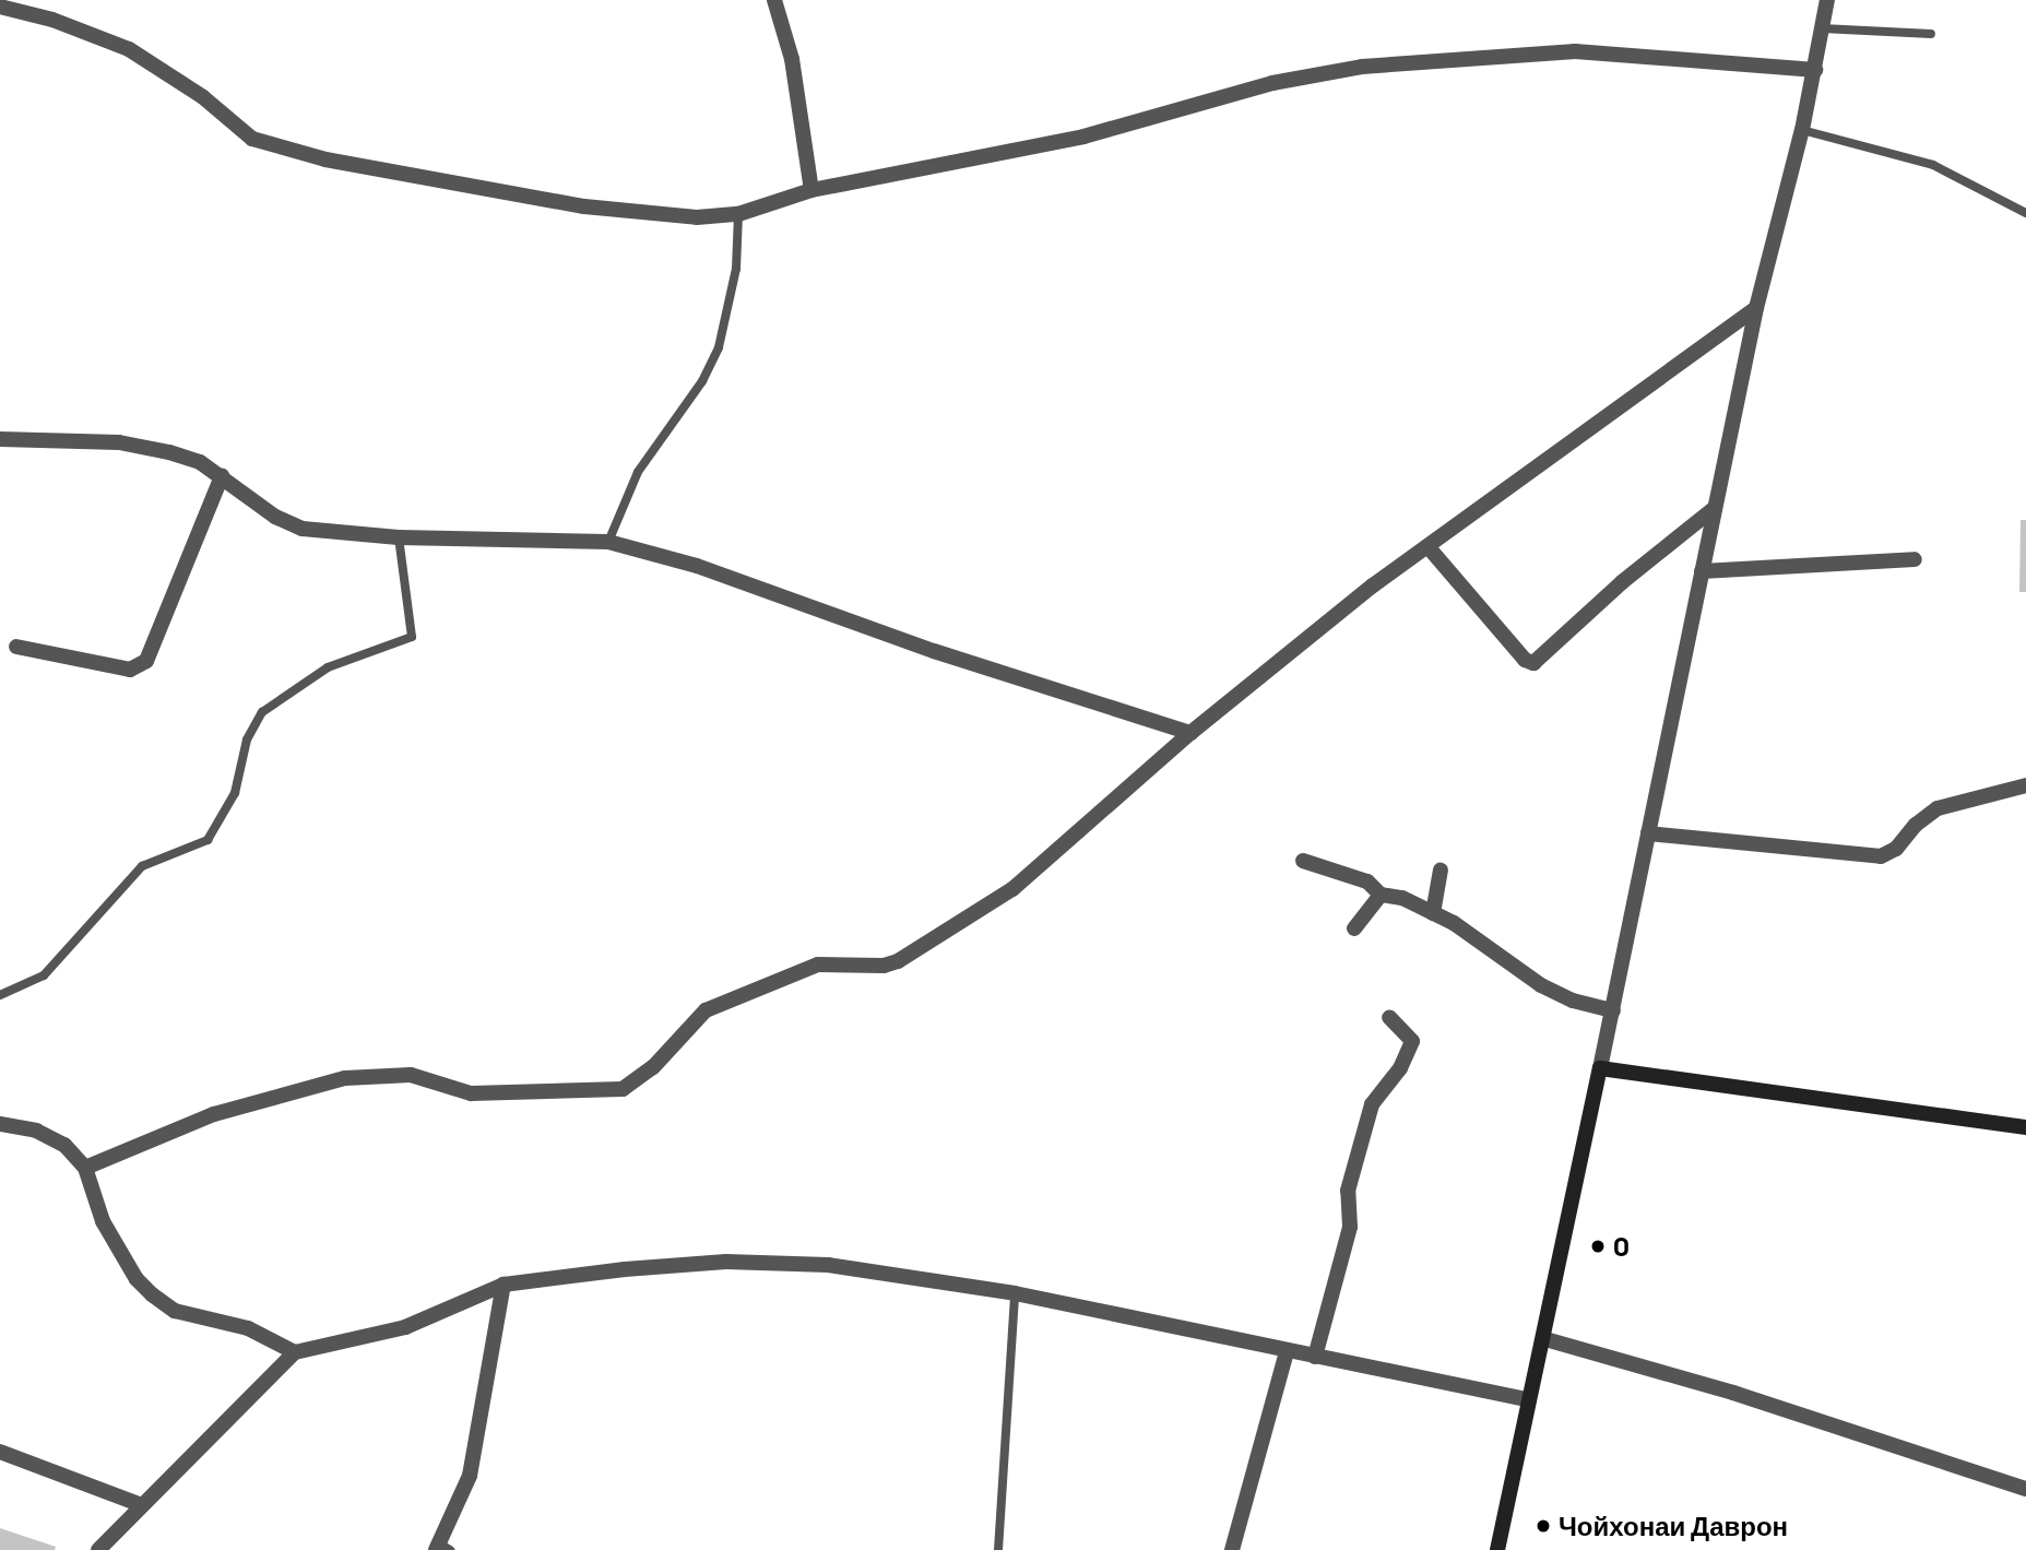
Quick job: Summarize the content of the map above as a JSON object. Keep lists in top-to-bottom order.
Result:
{
  "places": ["O", "Чойхонаи Даврон"]
}
